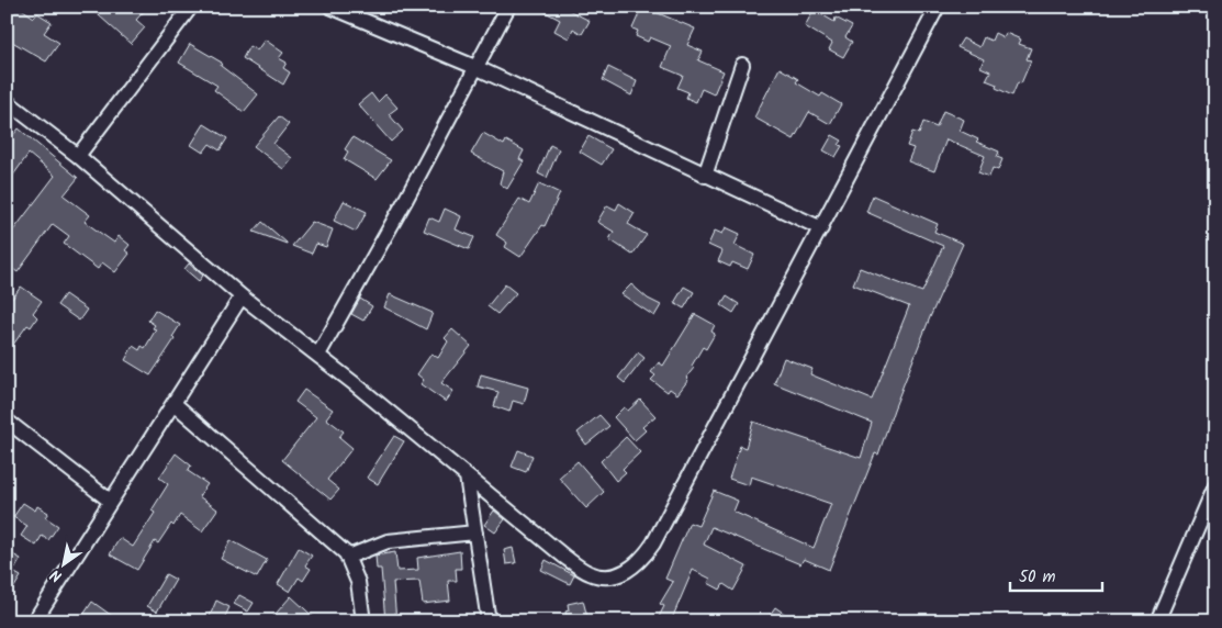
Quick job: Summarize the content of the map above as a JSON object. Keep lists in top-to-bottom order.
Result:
{
  "scale_bar": "50 m",
  "north": "bottom left"
}
